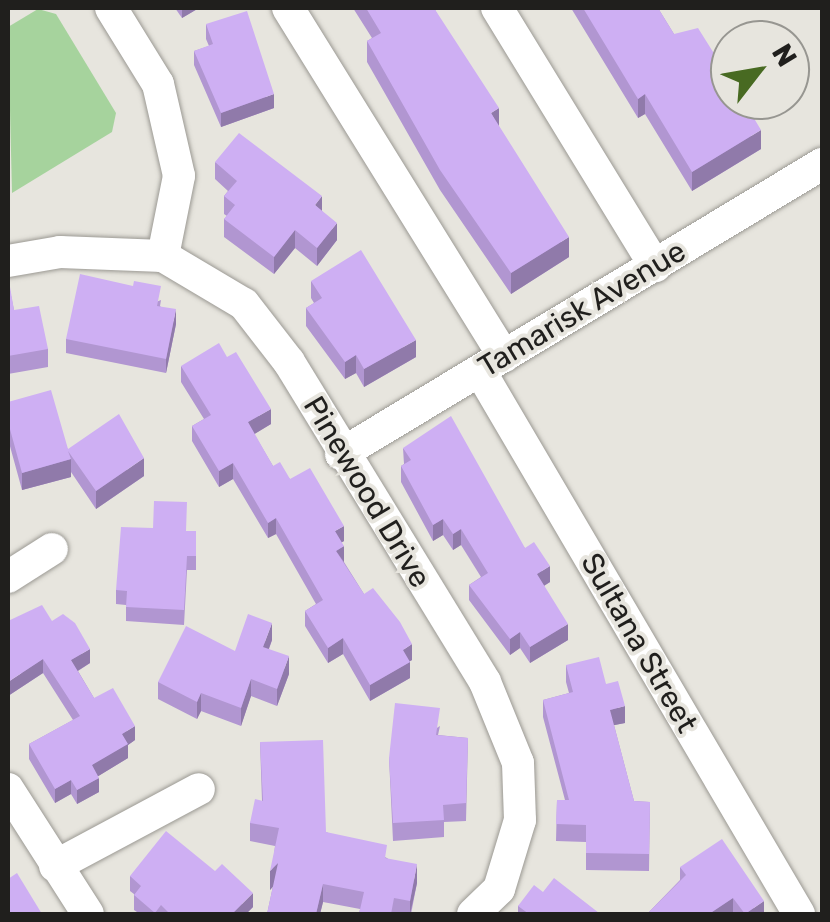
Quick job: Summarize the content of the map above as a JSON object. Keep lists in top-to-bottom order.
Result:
{
  "streets": {
    "street": ["Tamarisk Avenue", "Pinewood Drive", "Sultana Street"]
  },
  "crossings": [
    ["Tamarisk Avenue", "Pinewood Drive"],
    ["Tamarisk Avenue", "Sultana Street"]
  ],
  "north": "top right"
}
